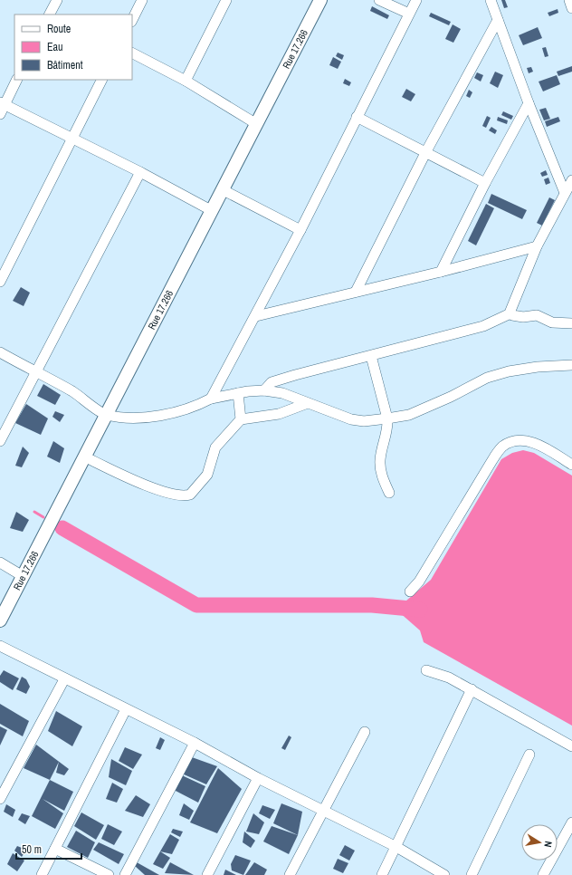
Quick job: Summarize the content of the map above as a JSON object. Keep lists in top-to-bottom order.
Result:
{
  "streets": {
    "main road": ["Rue 17.266"]
  },
  "legend": ["Route", "Eau", "Bâtiment"],
  "scale_bar": "50 m",
  "north": "right"
}
